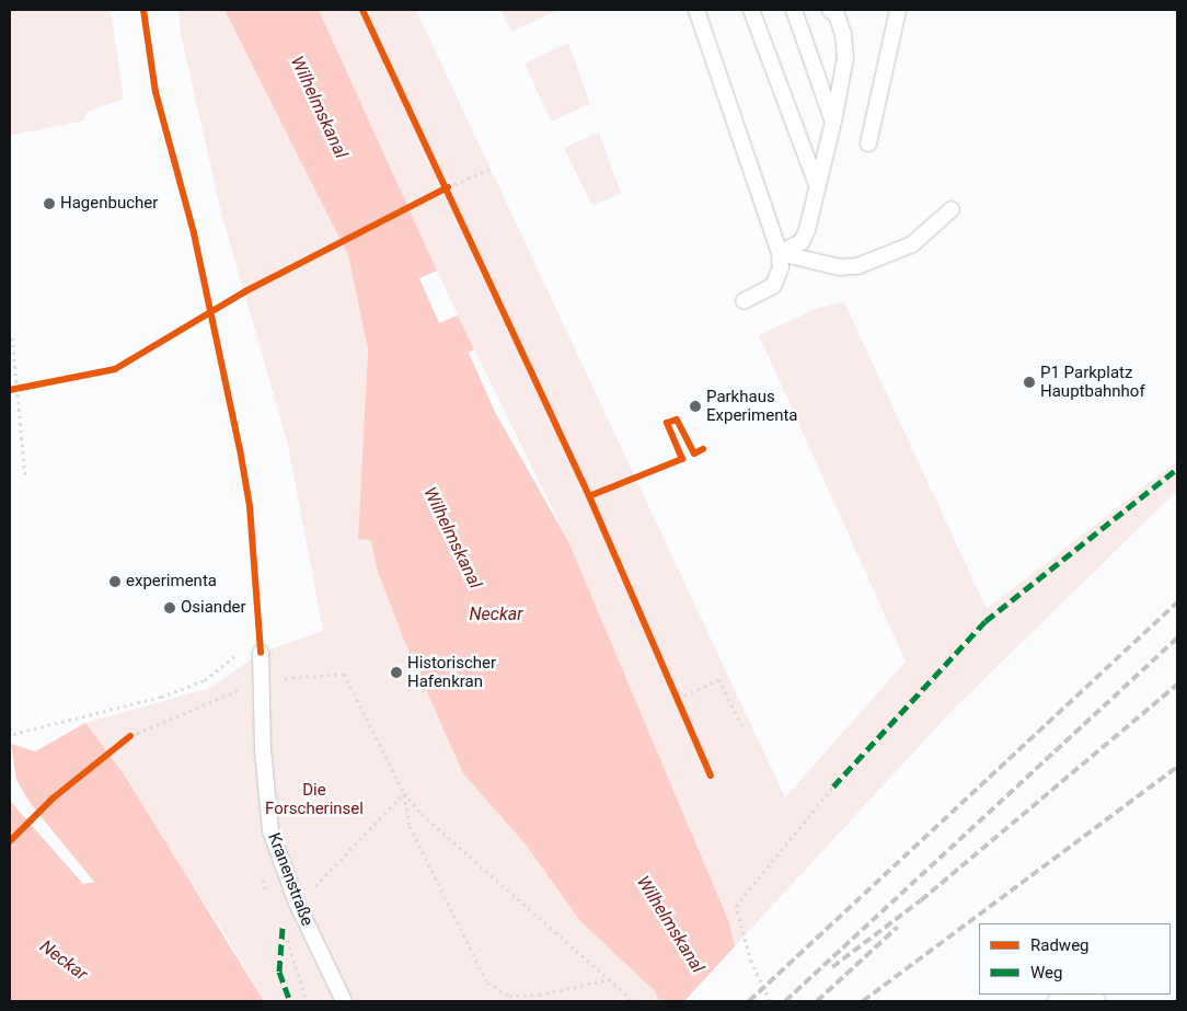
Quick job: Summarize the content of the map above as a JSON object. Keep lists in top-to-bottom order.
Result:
{
  "streets": {
    "lane": ["Kranenstraße"]
  },
  "water": ["Wilhelmskanal", "Neckar"],
  "parks": ["Die Forscherinsel"],
  "places": [
    "Hagenbucher",
    "P1 Parkplatz Hauptbahnhof",
    "Parkhaus Experimenta",
    "experimenta",
    "Osiander",
    "Historischer Hafenkran"
  ],
  "legend": ["Radweg", "Weg"]
}
